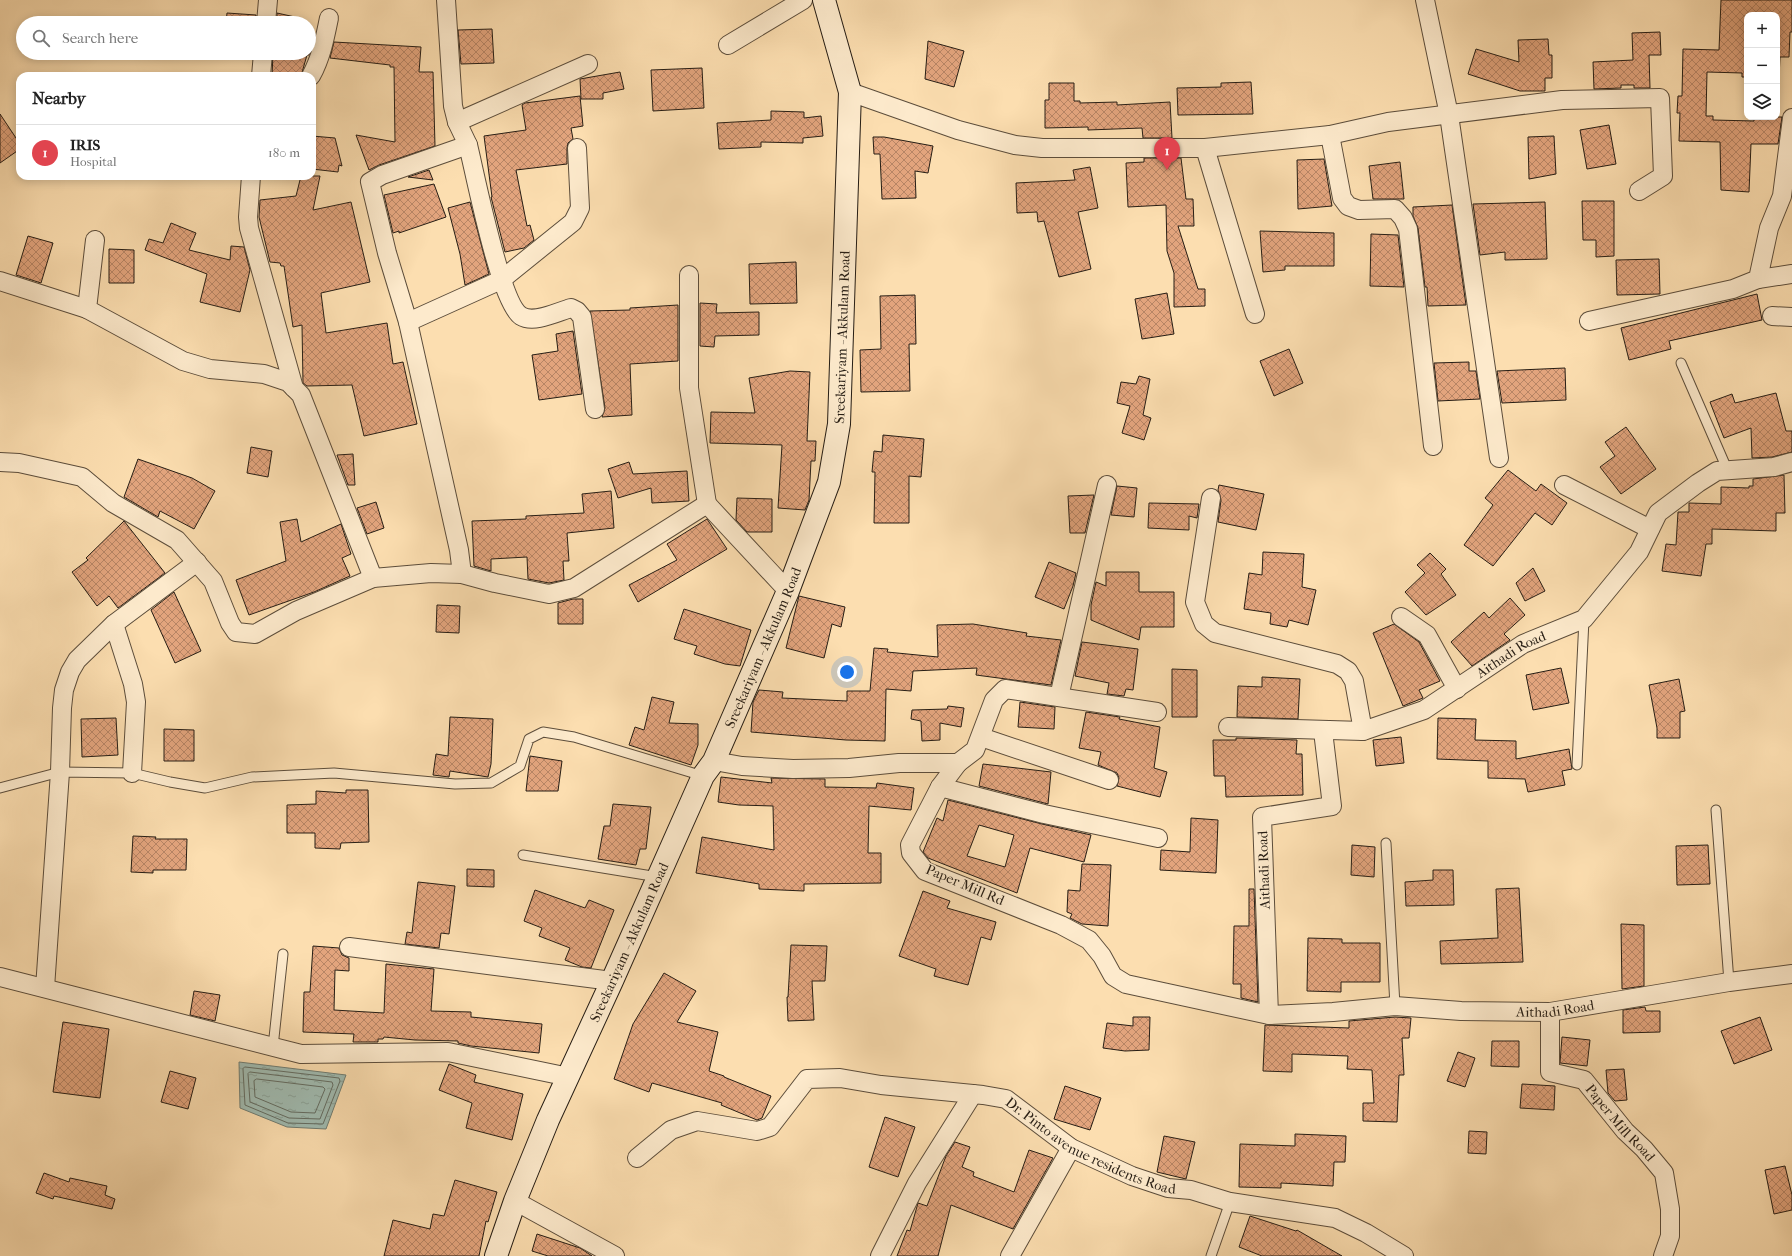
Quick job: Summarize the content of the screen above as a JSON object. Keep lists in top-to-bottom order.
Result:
{
  "streets": {
    "main road": ["Sreekariyam - Akkulam Road"],
    "street": [
      "Aithadi Road",
      "Paper Mill Rd",
      "Paper Mill Road",
      "Dr. Pinto avenue residents Road"
    ]
  },
  "crossings": [
    ["Aithadi Road", "Paper Mill Rd"],
    ["Aithadi Road", "Paper Mill Road"]
  ],
  "page": {
    "map_buttons": ["+", "−"],
    "search": "Search here",
    "heading": "Nearby",
    "list": [
      {
        "mark": "1",
        "name": "IRIS",
        "note": "Hospital",
        "value": "180 m"
      }
    ],
    "pins": "1"
  }
}
